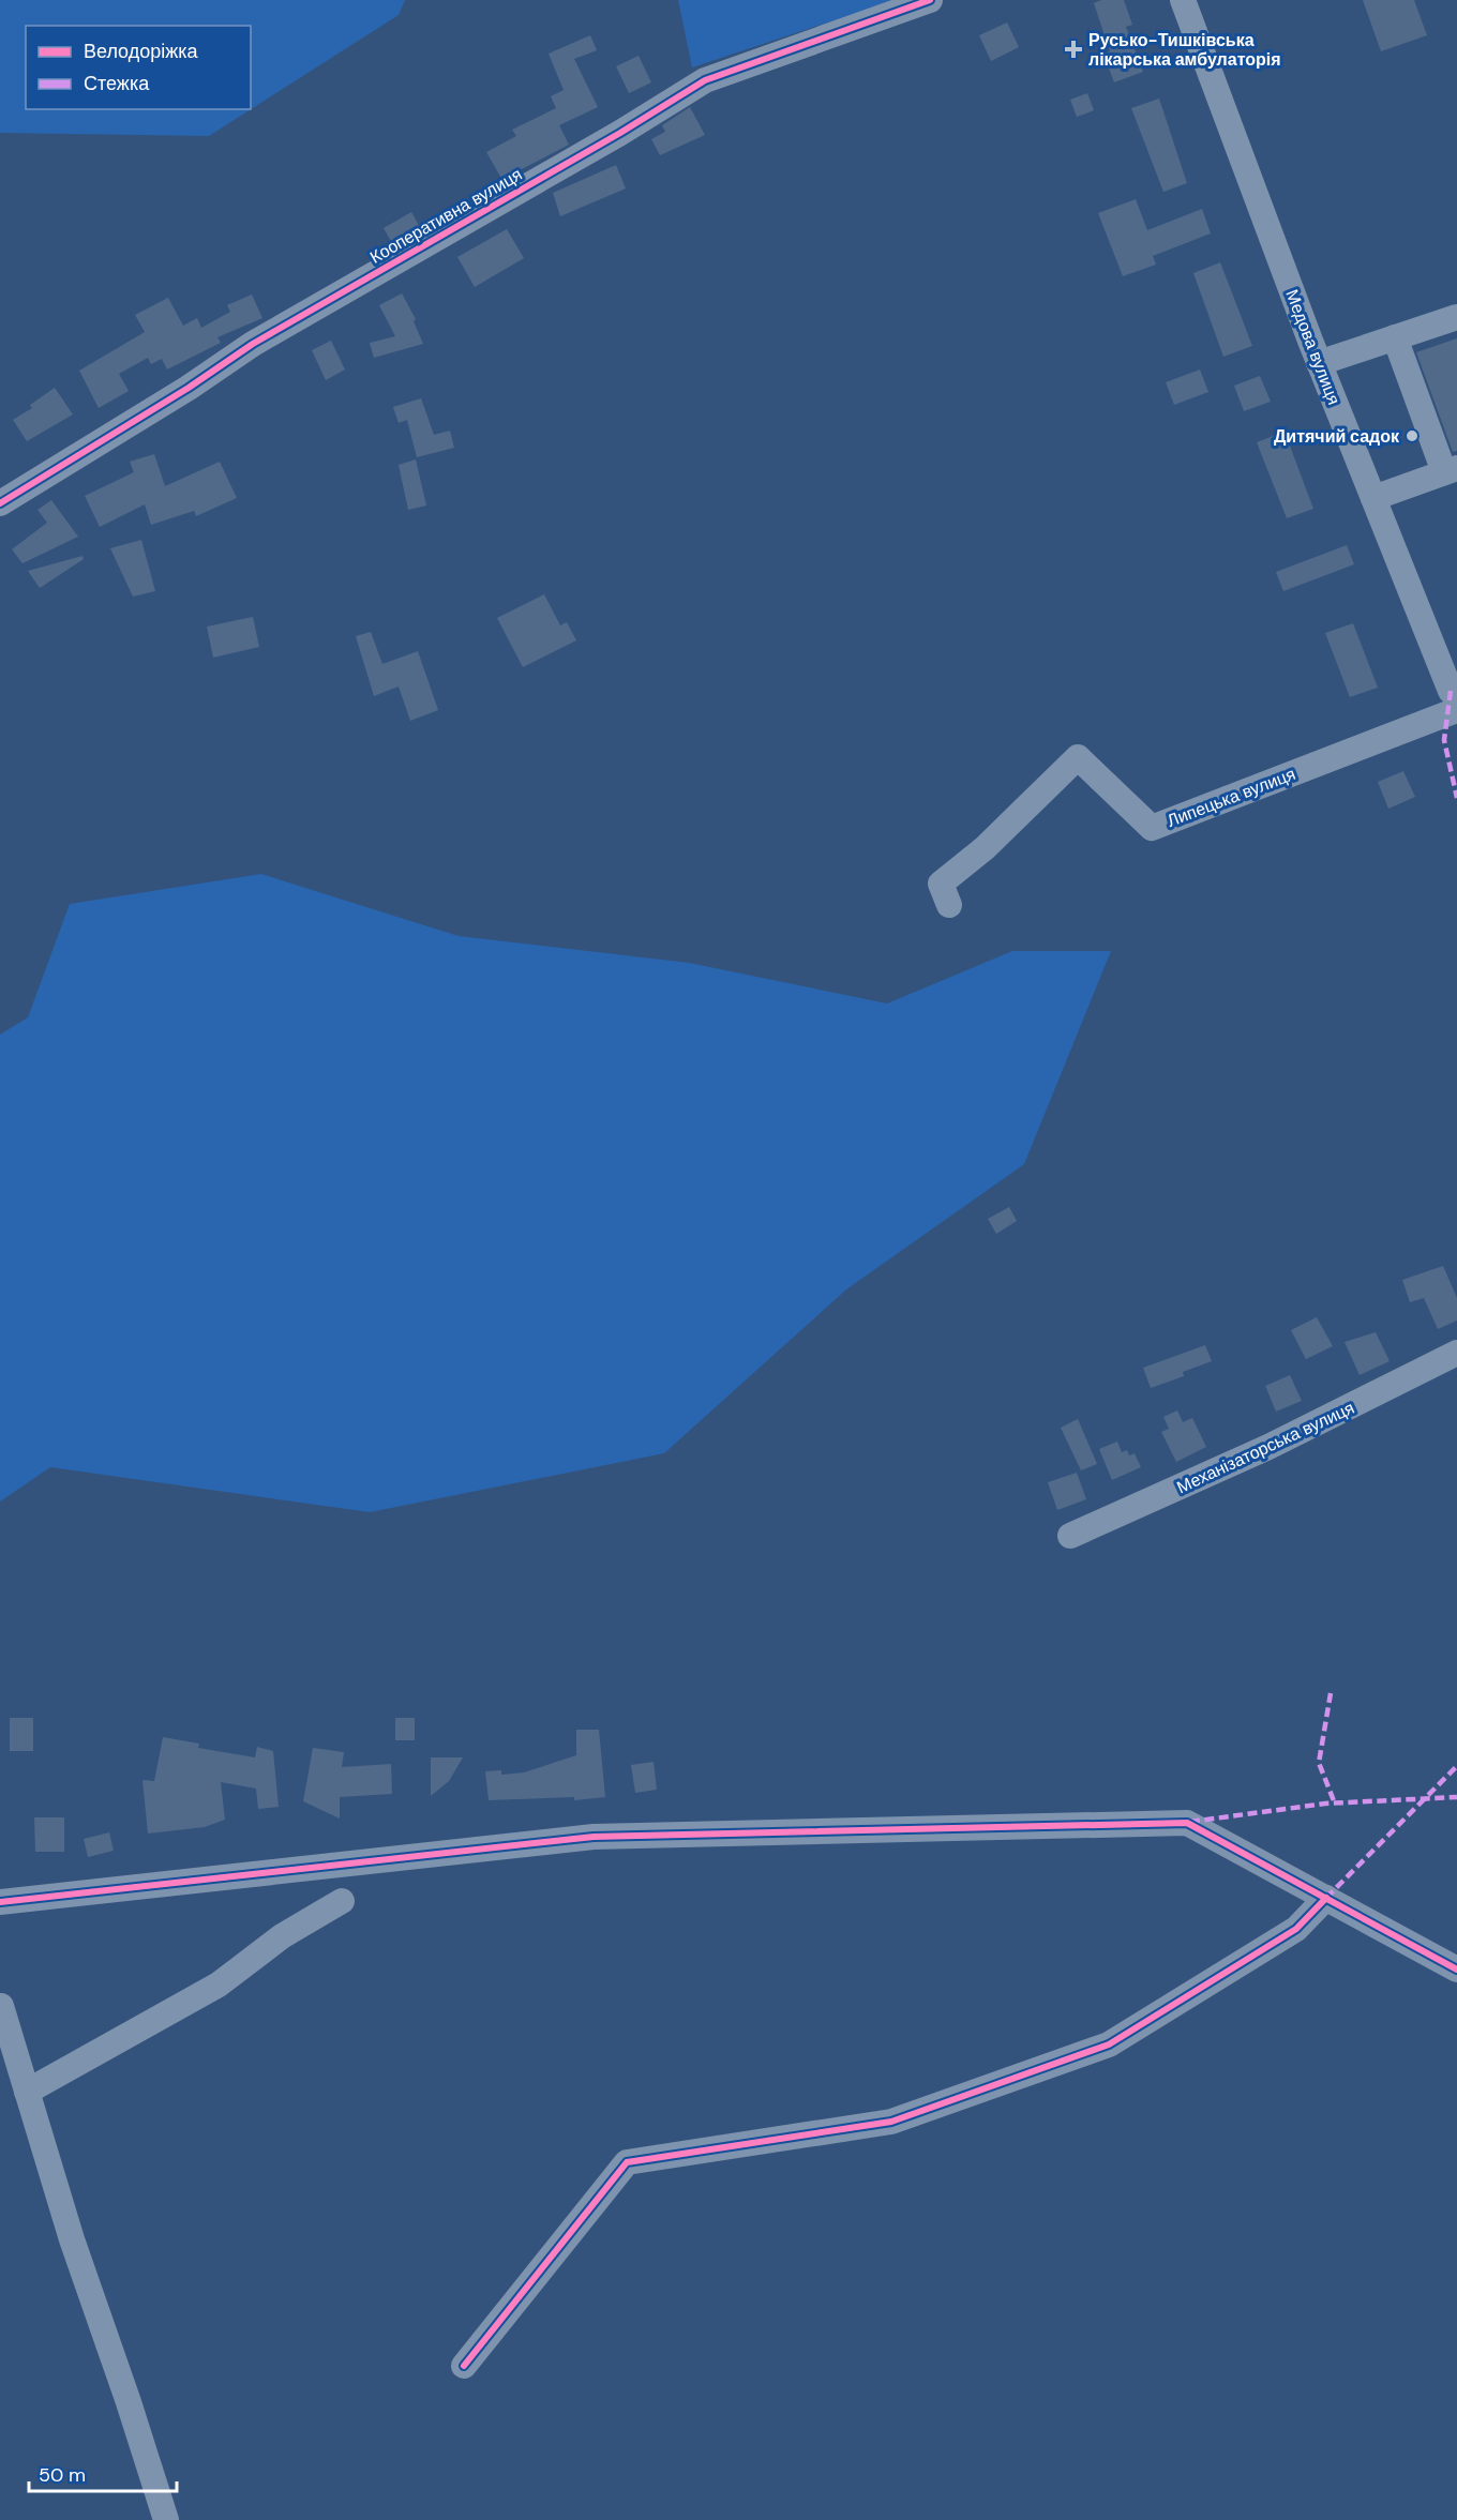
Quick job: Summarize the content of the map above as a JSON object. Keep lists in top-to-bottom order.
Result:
{
  "streets": {
    "street": [
      "Кооперативна вулиця",
      "Медова вулиця",
      "Липецька вулиця",
      "Механізаторська вулиця"
    ]
  },
  "crossings": [
    ["Медова вулиця", "Липецька вулиця"]
  ],
  "places": {
    "health": ["Русько-Тишківська лікарська амбулаторія"],
    "other": ["Дитячий садок"]
  },
  "legend": ["Велодоріжка", "Стежка"],
  "scale_bar": "50 m"
}
